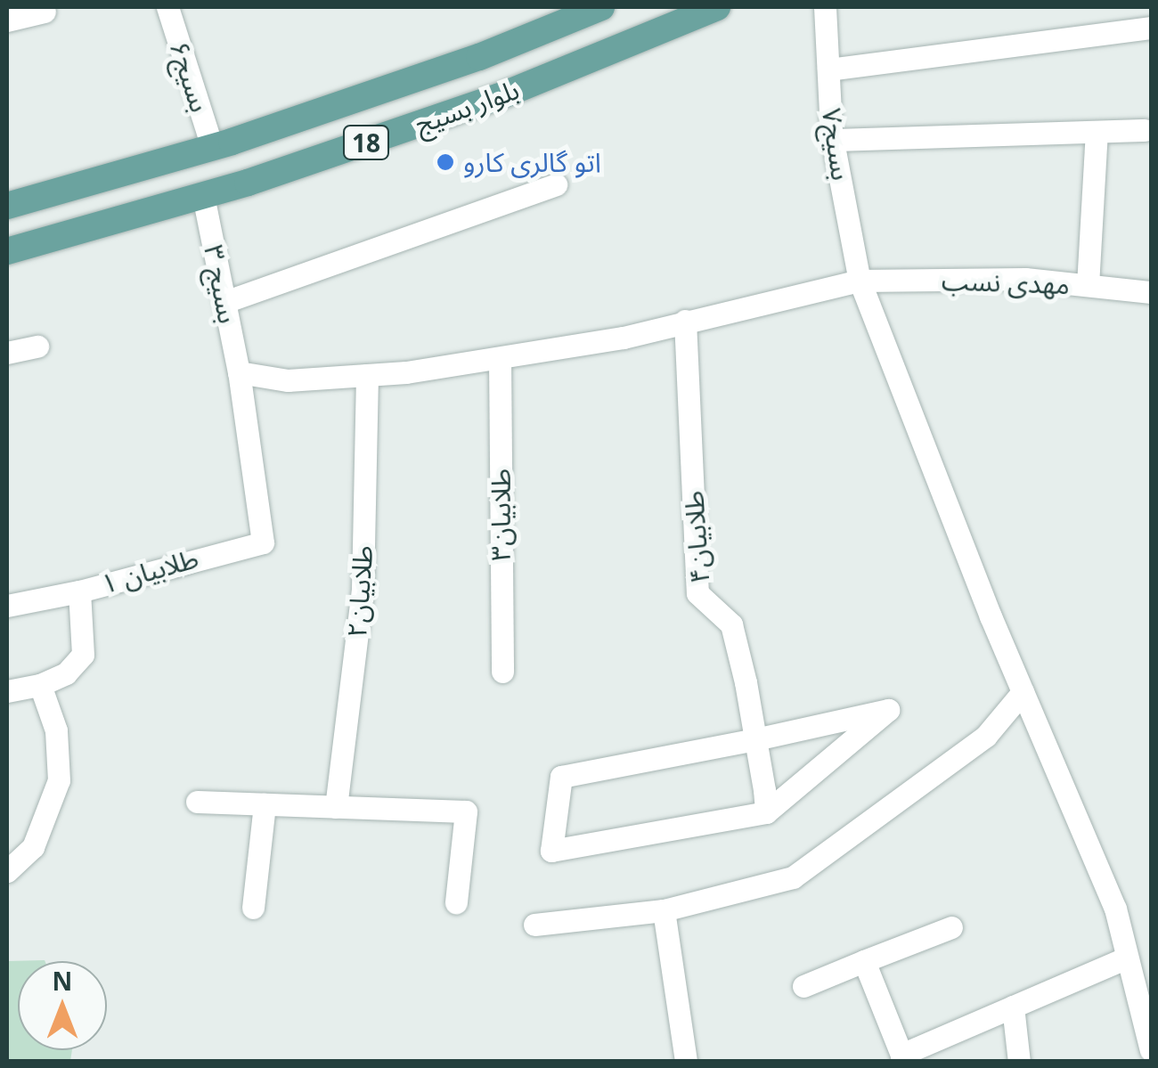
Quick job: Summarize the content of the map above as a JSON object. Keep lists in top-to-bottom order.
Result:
{
  "streets": {
    "main road": ["بلوار بسیج", "18"],
    "street": [
      "بسیج۶",
      "بسیج۷",
      "مهدی نسب",
      "بسیج ۳",
      "طلابیان۳",
      "طلابیان۴",
      "طلابیان ۱",
      "طلابیان۲"
    ]
  },
  "crossings": [
    ["بسیج۶", "بلوار بسیج"],
    ["بلوار بسیج", "بسیج ۳"],
    ["بسیج۷", "مهدی نسب"],
    ["مهدی نسب", "بسیج ۳"],
    ["مهدی نسب", "طلابیان۳"],
    ["مهدی نسب", "طلابیان۴"],
    ["مهدی نسب", "طلابیان ۱"],
    ["مهدی نسب", "طلابیان۲"],
    ["بسیج ۳", "طلابیان ۱"]
  ],
  "places": ["اتو گالری کارو"],
  "north": "top"
}
